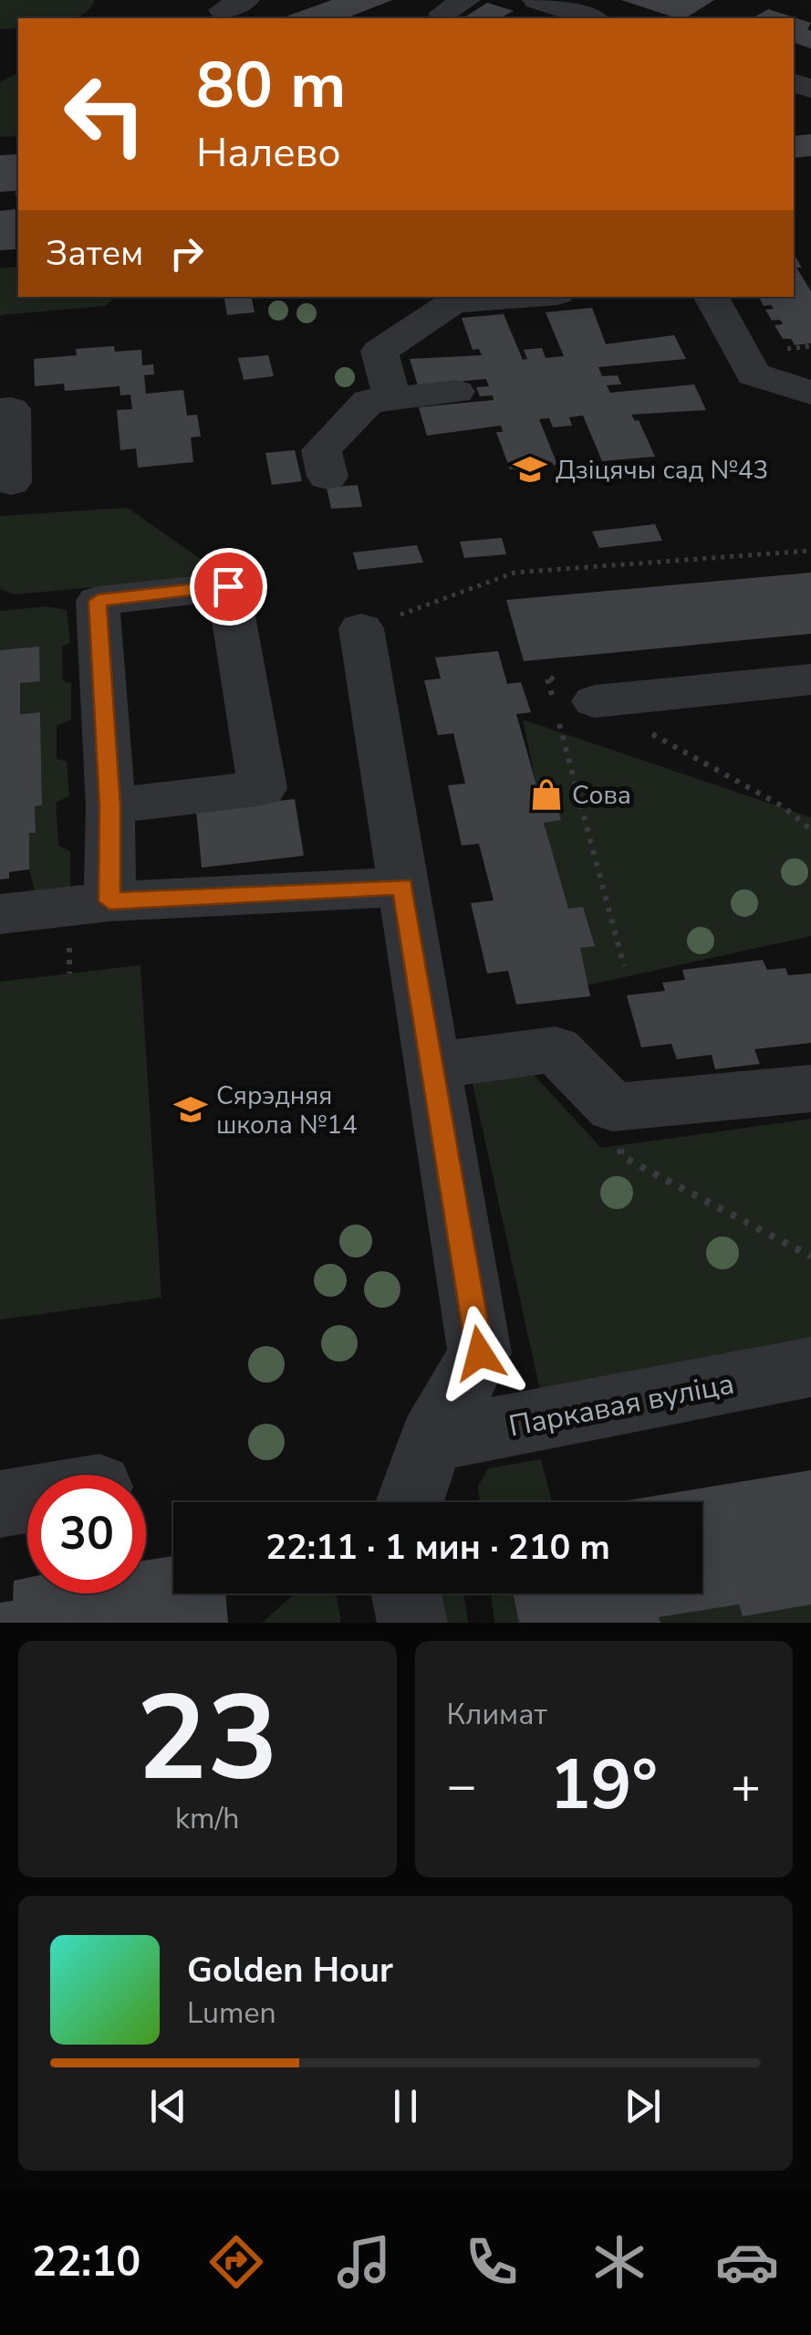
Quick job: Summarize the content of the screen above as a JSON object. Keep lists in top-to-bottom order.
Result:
{
  "streets": {
    "street": ["Паркавая вуліца"]
  },
  "places": {
    "school or university": ["Дзіцячы сад №43", "Сярэдняя школа №14"],
    "shop": ["Сова"]
  },
  "page": {
    "turn": ["80 m", "Налево"],
    "then": "Затем",
    "limit": "30",
    "trip": "22:11 · 1 мин · 210 m",
    "tile": [
      ["23", "km/h"],
      "Климат"
    ],
    "heat": ["−", "19°", "+"],
    "song": ["Golden Hour", "Lumen"],
    "tabs": "22:10"
  }
}
